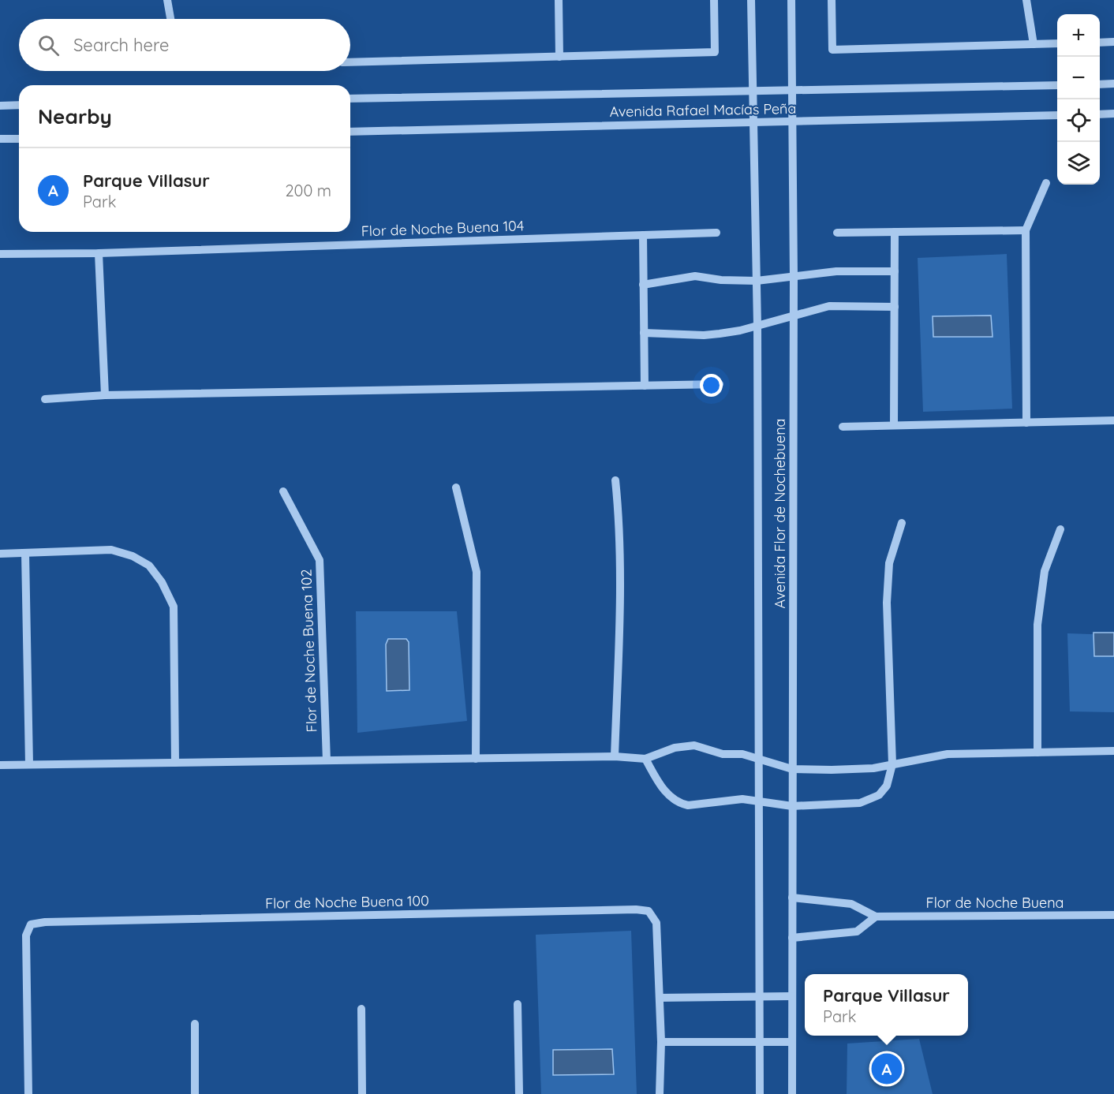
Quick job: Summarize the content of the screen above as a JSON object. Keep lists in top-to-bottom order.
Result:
{
  "streets": {
    "street": [
      "Avenida Rafael Macías Peña",
      "Flor de Noche Buena 104",
      "Avenida Flor de Nochebuena",
      "Flor de Noche Buena 102",
      "Flor de Noche Buena 100",
      "Flor de Noche Buena"
    ]
  },
  "crossings": [
    ["Avenida Rafael Macías Peña", "Avenida Flor de Nochebuena"],
    ["Avenida Flor de Nochebuena", "Flor de Noche Buena"]
  ],
  "page": {
    "map_buttons": ["+", "−"],
    "search": "Search here",
    "heading": "Nearby",
    "list": [
      {
        "mark": "A",
        "name": "Parque Villasur",
        "note": "Park",
        "value": "200 m"
      }
    ],
    "popup": ["Parque Villasur", "Park"],
    "pins": "A"
  }
}
